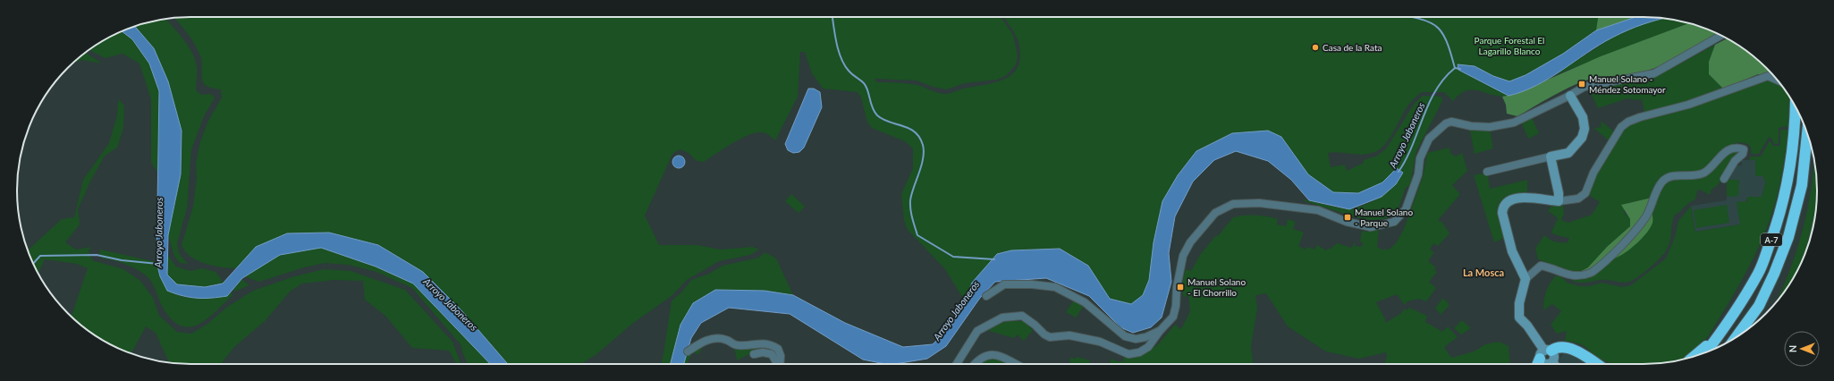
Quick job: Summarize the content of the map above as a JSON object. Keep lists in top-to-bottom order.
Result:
{
  "streets": {
    "highway": ["A-7"]
  },
  "districts": ["La Mosca"],
  "water": ["Arroyo Jaboneros"],
  "parks": ["Parque Forestal El Lagarillo Blanco"],
  "places": {
    "other": ["Casa de la Rata"],
    "transit": ["Manuel Solano - Méndez Sotomayor", "Manuel Solano - Parque", "Manuel Solano - El Chorrillo"]
  },
  "north": "left"
}
